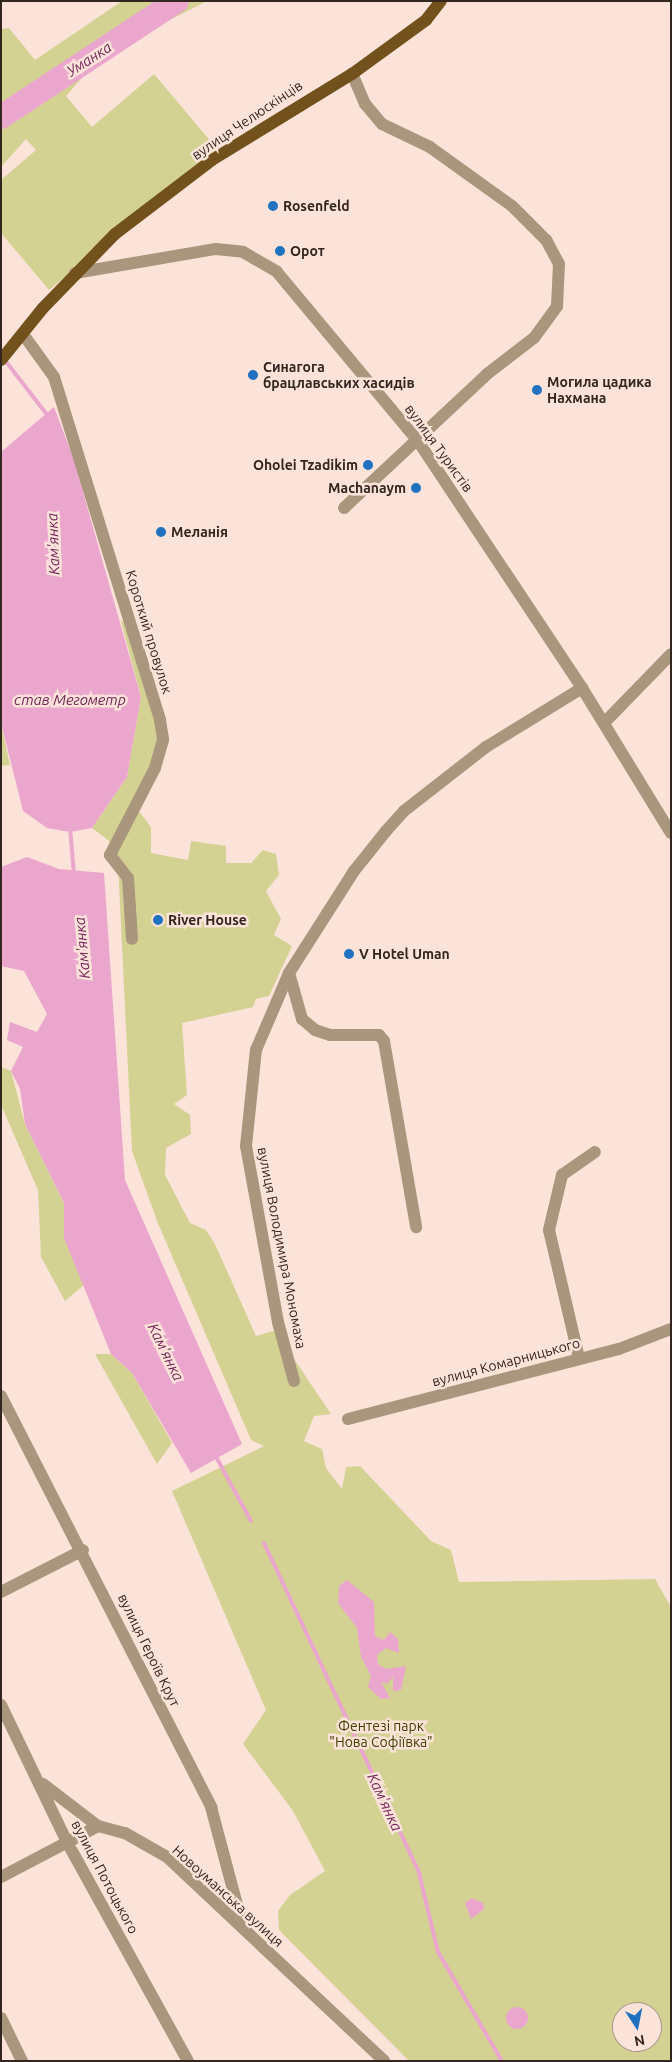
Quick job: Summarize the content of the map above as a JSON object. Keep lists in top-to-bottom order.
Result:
{
  "streets": {
    "main road": ["вулиця Челюскінців"],
    "street": [
      "вулиця Туристів",
      "Короткий провулок",
      "вулиця Володимира Мономаха",
      "вулиця Комарницького",
      "вулиця Героїв Крут",
      "вулиця Потоцького",
      "Новоуманська вулиця"
    ]
  },
  "crossings": [
    ["вулиця Челюскінців", "вулиця Туристів"],
    ["вулиця Челюскінців", "Короткий провулок"],
    ["вулиця Туристів", "вулиця Володимира Мономаха"],
    ["вулиця Героїв Крут", "Новоуманська вулиця"]
  ],
  "water": ["Уманка", "Кам'янка", "став Мегометр"],
  "parks": ["Фентезі парк \"Нова Софіївка\""],
  "places": [
    "Rosenfeld",
    "Орот",
    "Синагога брацлавських хасидів",
    "Могила цадика Нахмана",
    "Oholei Tzadikim",
    "Machanaym",
    "Меланія",
    "River House",
    "V Hotel Uman"
  ],
  "north": "bottom"
}
